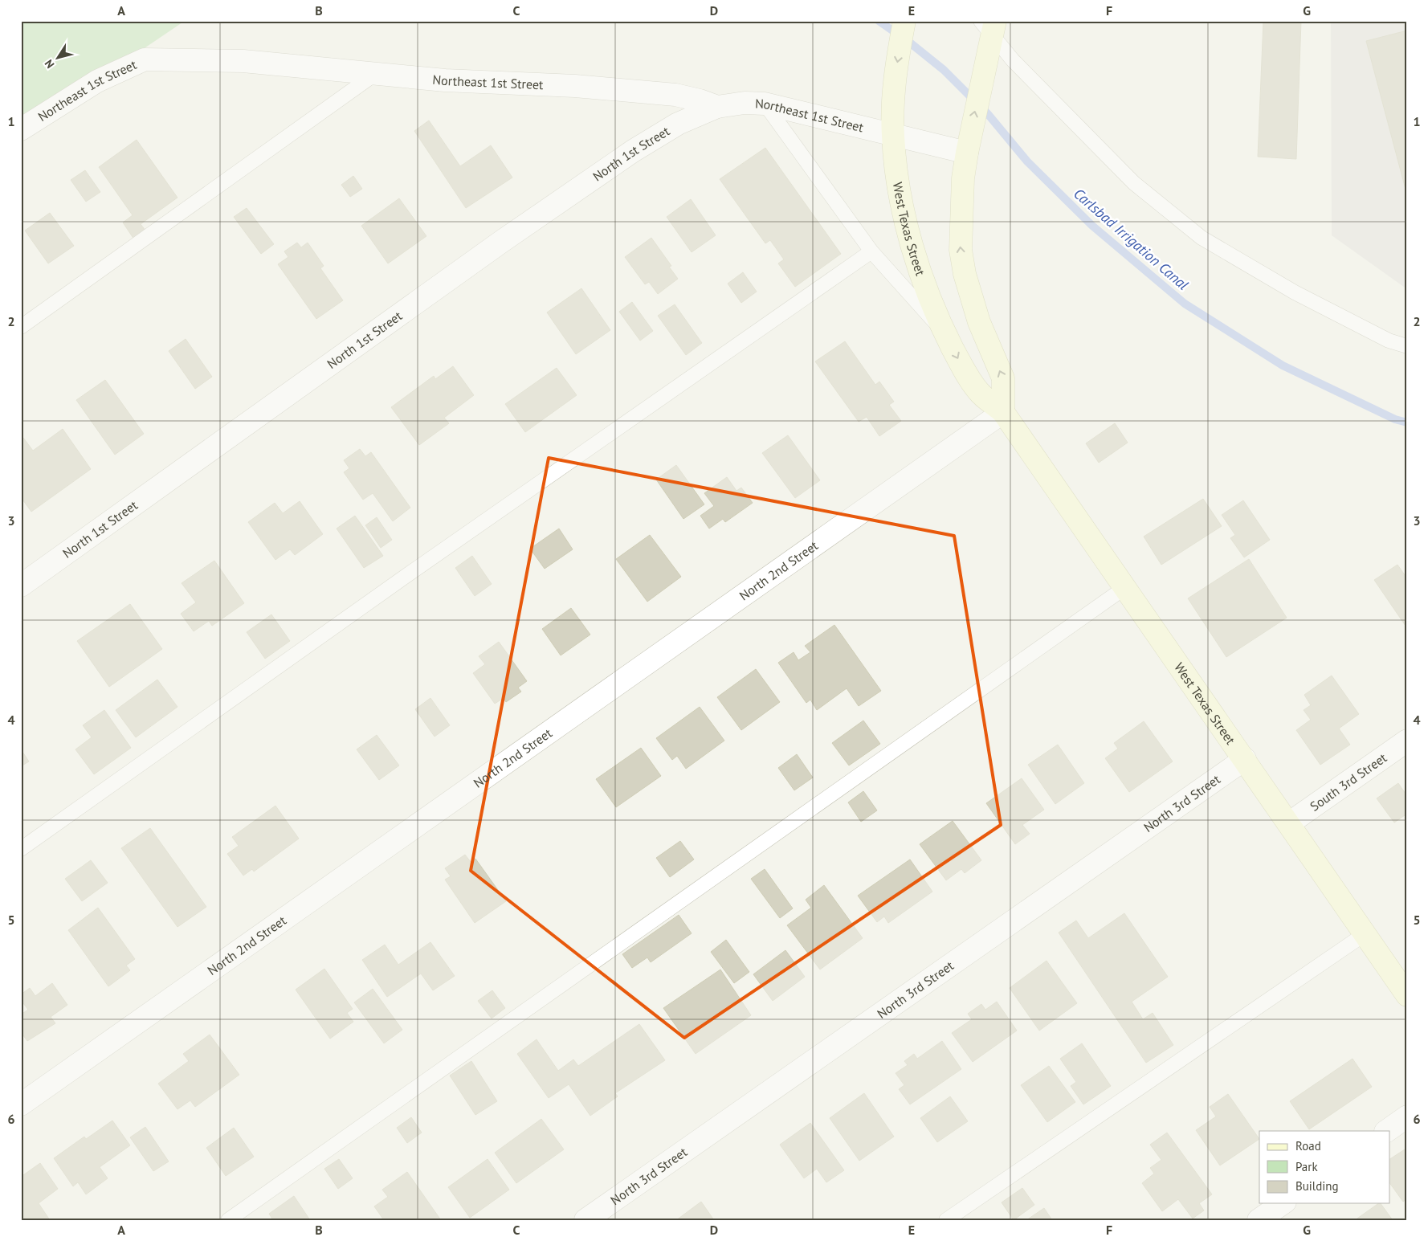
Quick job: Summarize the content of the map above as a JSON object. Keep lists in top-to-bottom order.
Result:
{
  "streets": {
    "street": [
      "Northeast 1st Street",
      "North 1st Street",
      "West Texas Street",
      "North 2nd Street",
      "South 3rd Street",
      "North 3rd Street"
    ]
  },
  "crossings": [
    ["Northeast 1st Street", "North 1st Street"],
    ["Northeast 1st Street", "West Texas Street"],
    ["West Texas Street", "North 2nd Street"],
    ["West Texas Street", "South 3rd Street"],
    ["West Texas Street", "North 3rd Street"]
  ],
  "water": ["Carlsbad Irrigation Canal"],
  "legend": ["Road", "Park", "Building"],
  "north": "bottom left",
  "grid": {
    "columns": [
      "A",
      "B",
      "C",
      "D",
      "E",
      "F",
      "G"
    ],
    "rows": [
      "1",
      "2",
      "3",
      "4",
      "5",
      "6"
    ]
  }
}
